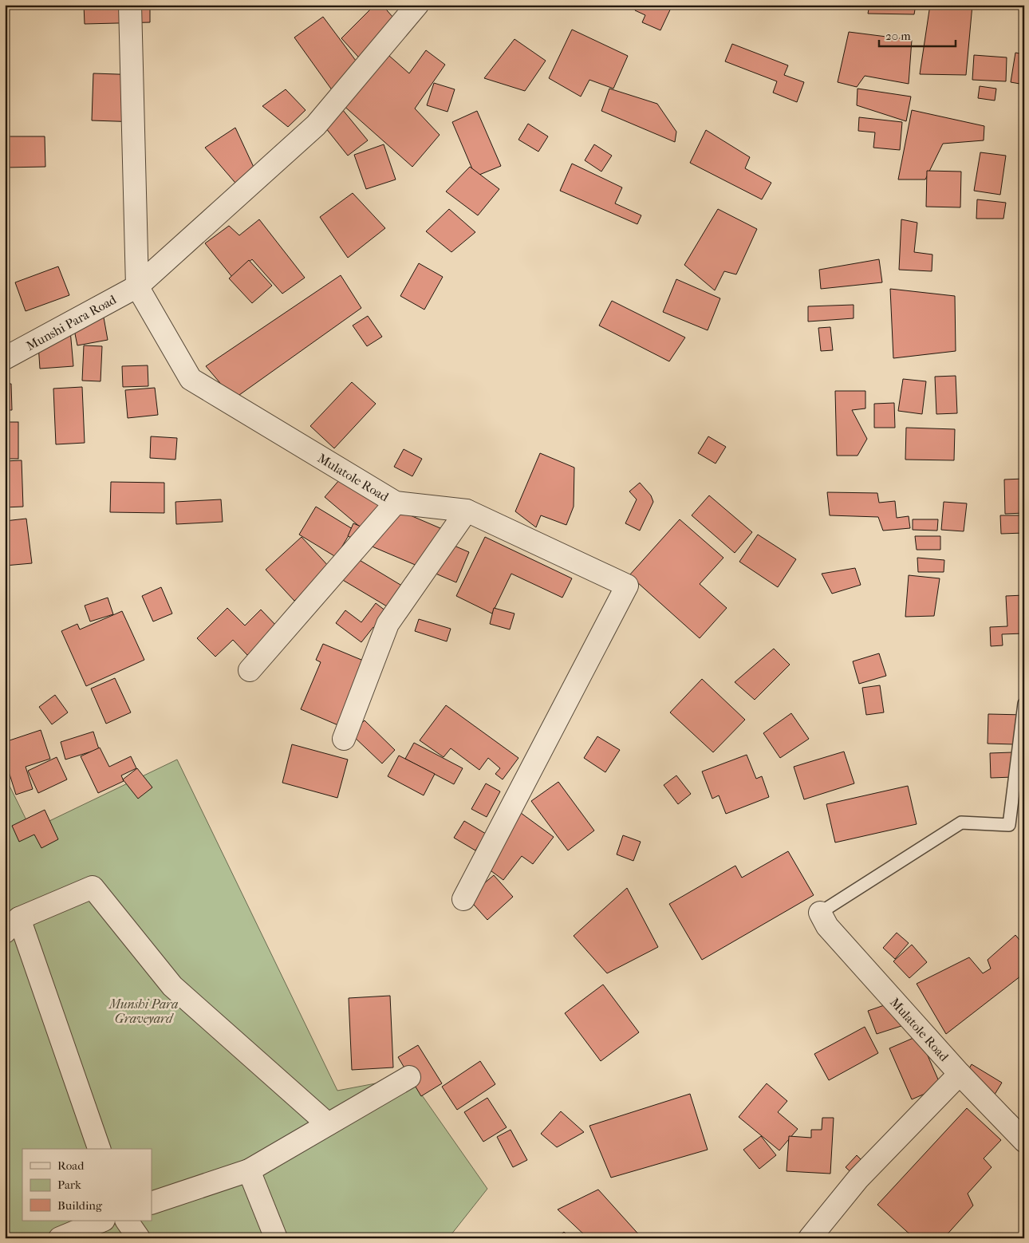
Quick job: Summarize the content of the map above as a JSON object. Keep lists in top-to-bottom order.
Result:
{
  "streets": {
    "street": ["Munshi Para Road", "Mulatole Road"]
  },
  "crossings": [
    ["Munshi Para Road", "Mulatole Road"]
  ],
  "parks": ["Munshi Para Graveyard"],
  "legend": ["Road", "Park", "Building"],
  "scale_bar": "20 m"
}
